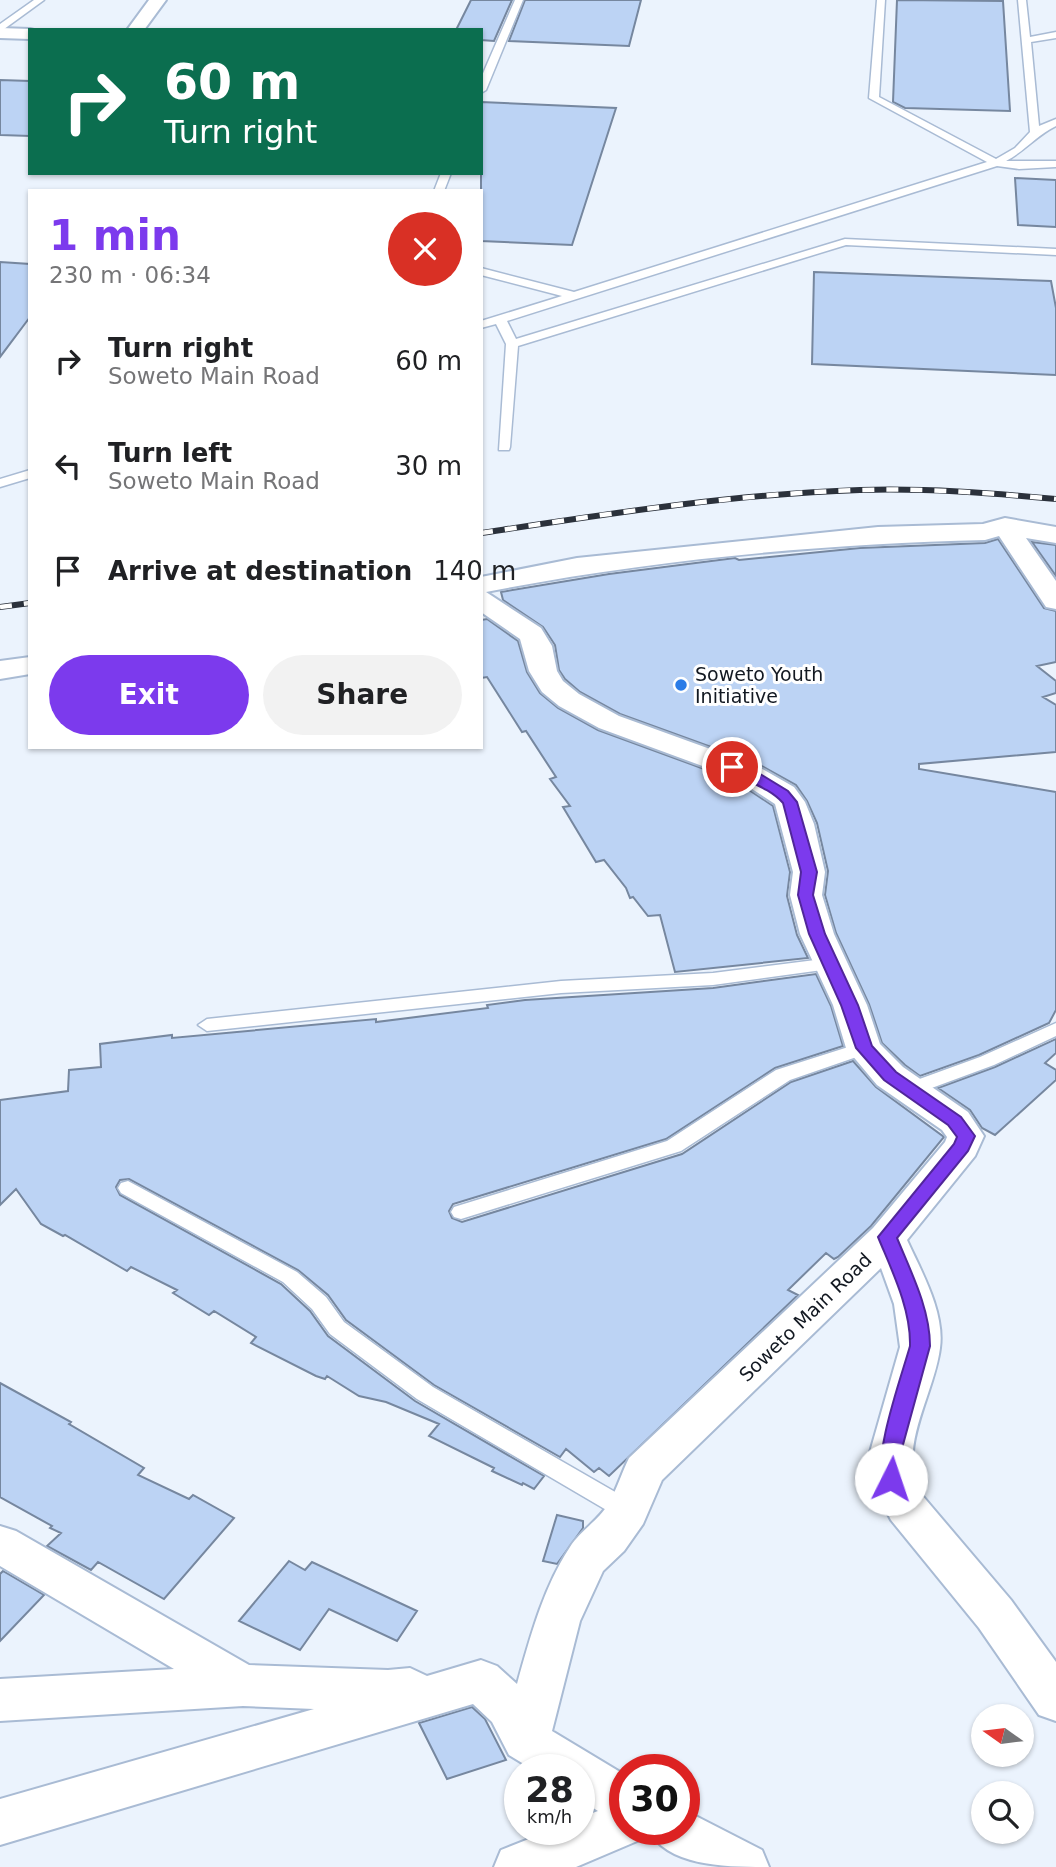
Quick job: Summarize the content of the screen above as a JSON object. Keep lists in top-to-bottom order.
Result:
{
  "streets": {
    "street": ["Soweto Main Road"]
  },
  "places": ["Soweto Youth Initiative"],
  "north": "left",
  "page": {
    "turn": ["60 m", "Turn right"],
    "heading": ["1 min", "230 m · 06:34"],
    "list": [
      {
        "name": "Turn right",
        "note": "Soweto Main Road",
        "value": "60 m"
      },
      {
        "name": "Turn left",
        "note": "Soweto Main Road",
        "value": "30 m"
      },
      {
        "name": "Arrive at destination",
        "value": "140 m"
      }
    ],
    "buttons": ["Exit", "Share"],
    "speed": "28 km/h",
    "limit": "30"
  }
}
